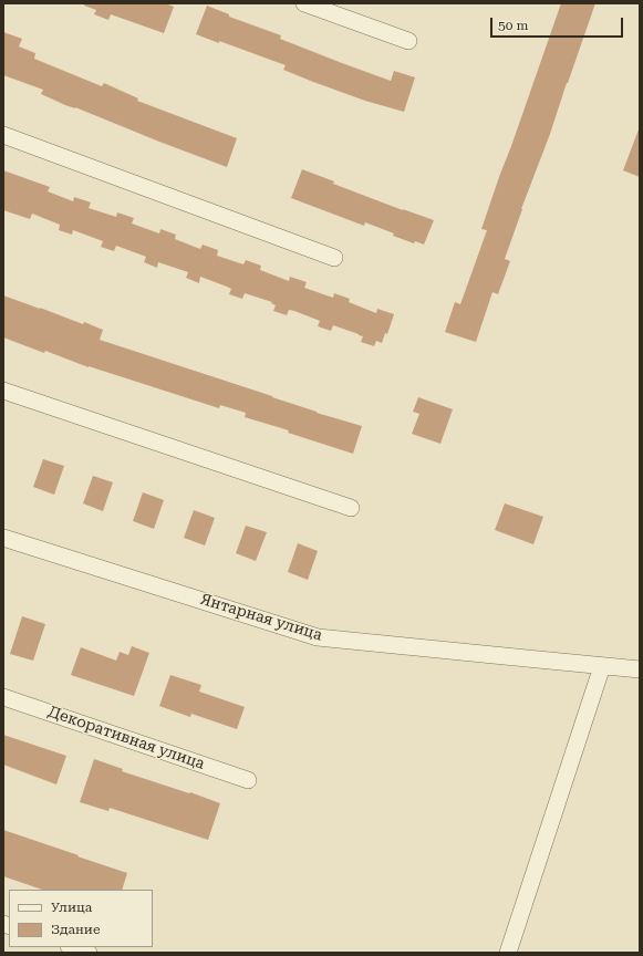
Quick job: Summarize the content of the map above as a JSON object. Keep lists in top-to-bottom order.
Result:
{
  "streets": {
    "street": ["Янтарная улица", "Декоративная улица"]
  },
  "legend": ["Улица", "Здание"],
  "scale_bar": "50 m"
}
